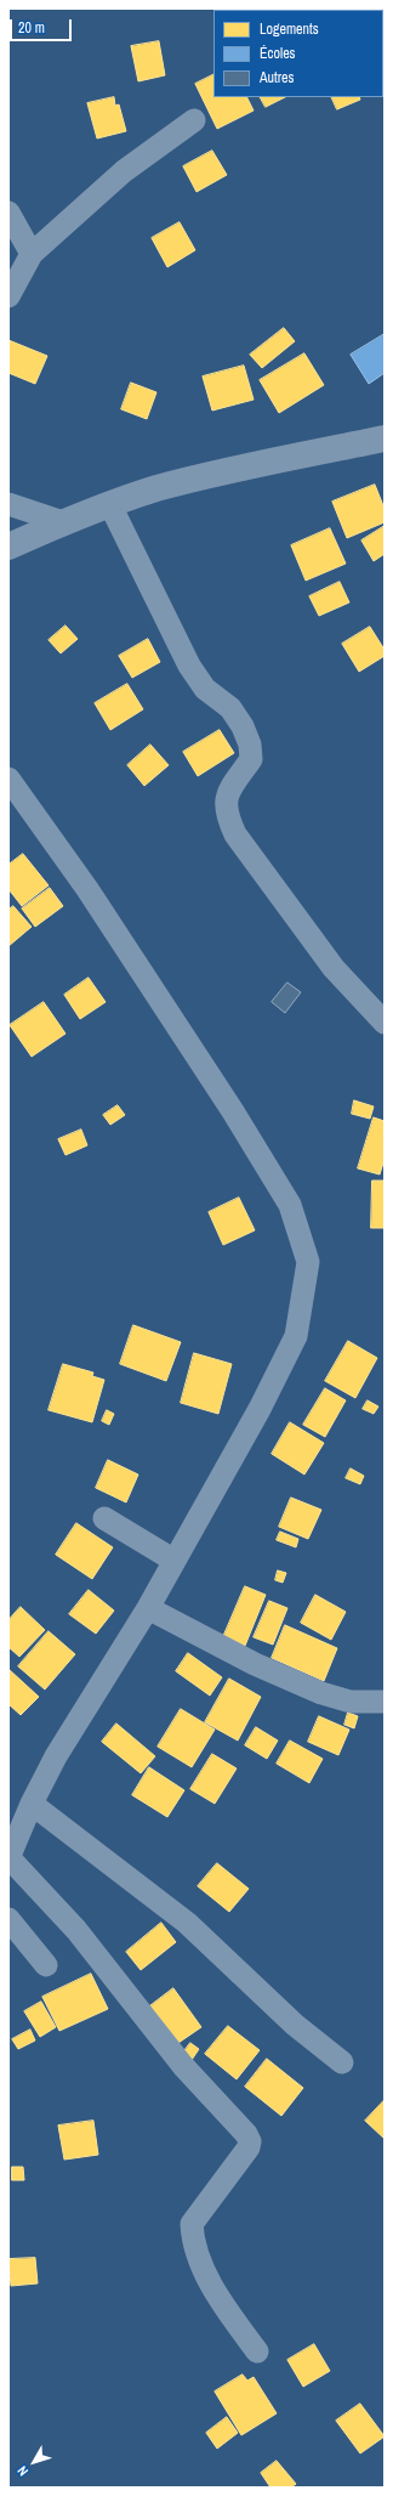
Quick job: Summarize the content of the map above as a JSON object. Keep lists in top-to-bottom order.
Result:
{
  "legend": ["Logements", "Écoles", "Autres"],
  "scale_bar": "20 m",
  "north": "bottom left"
}
